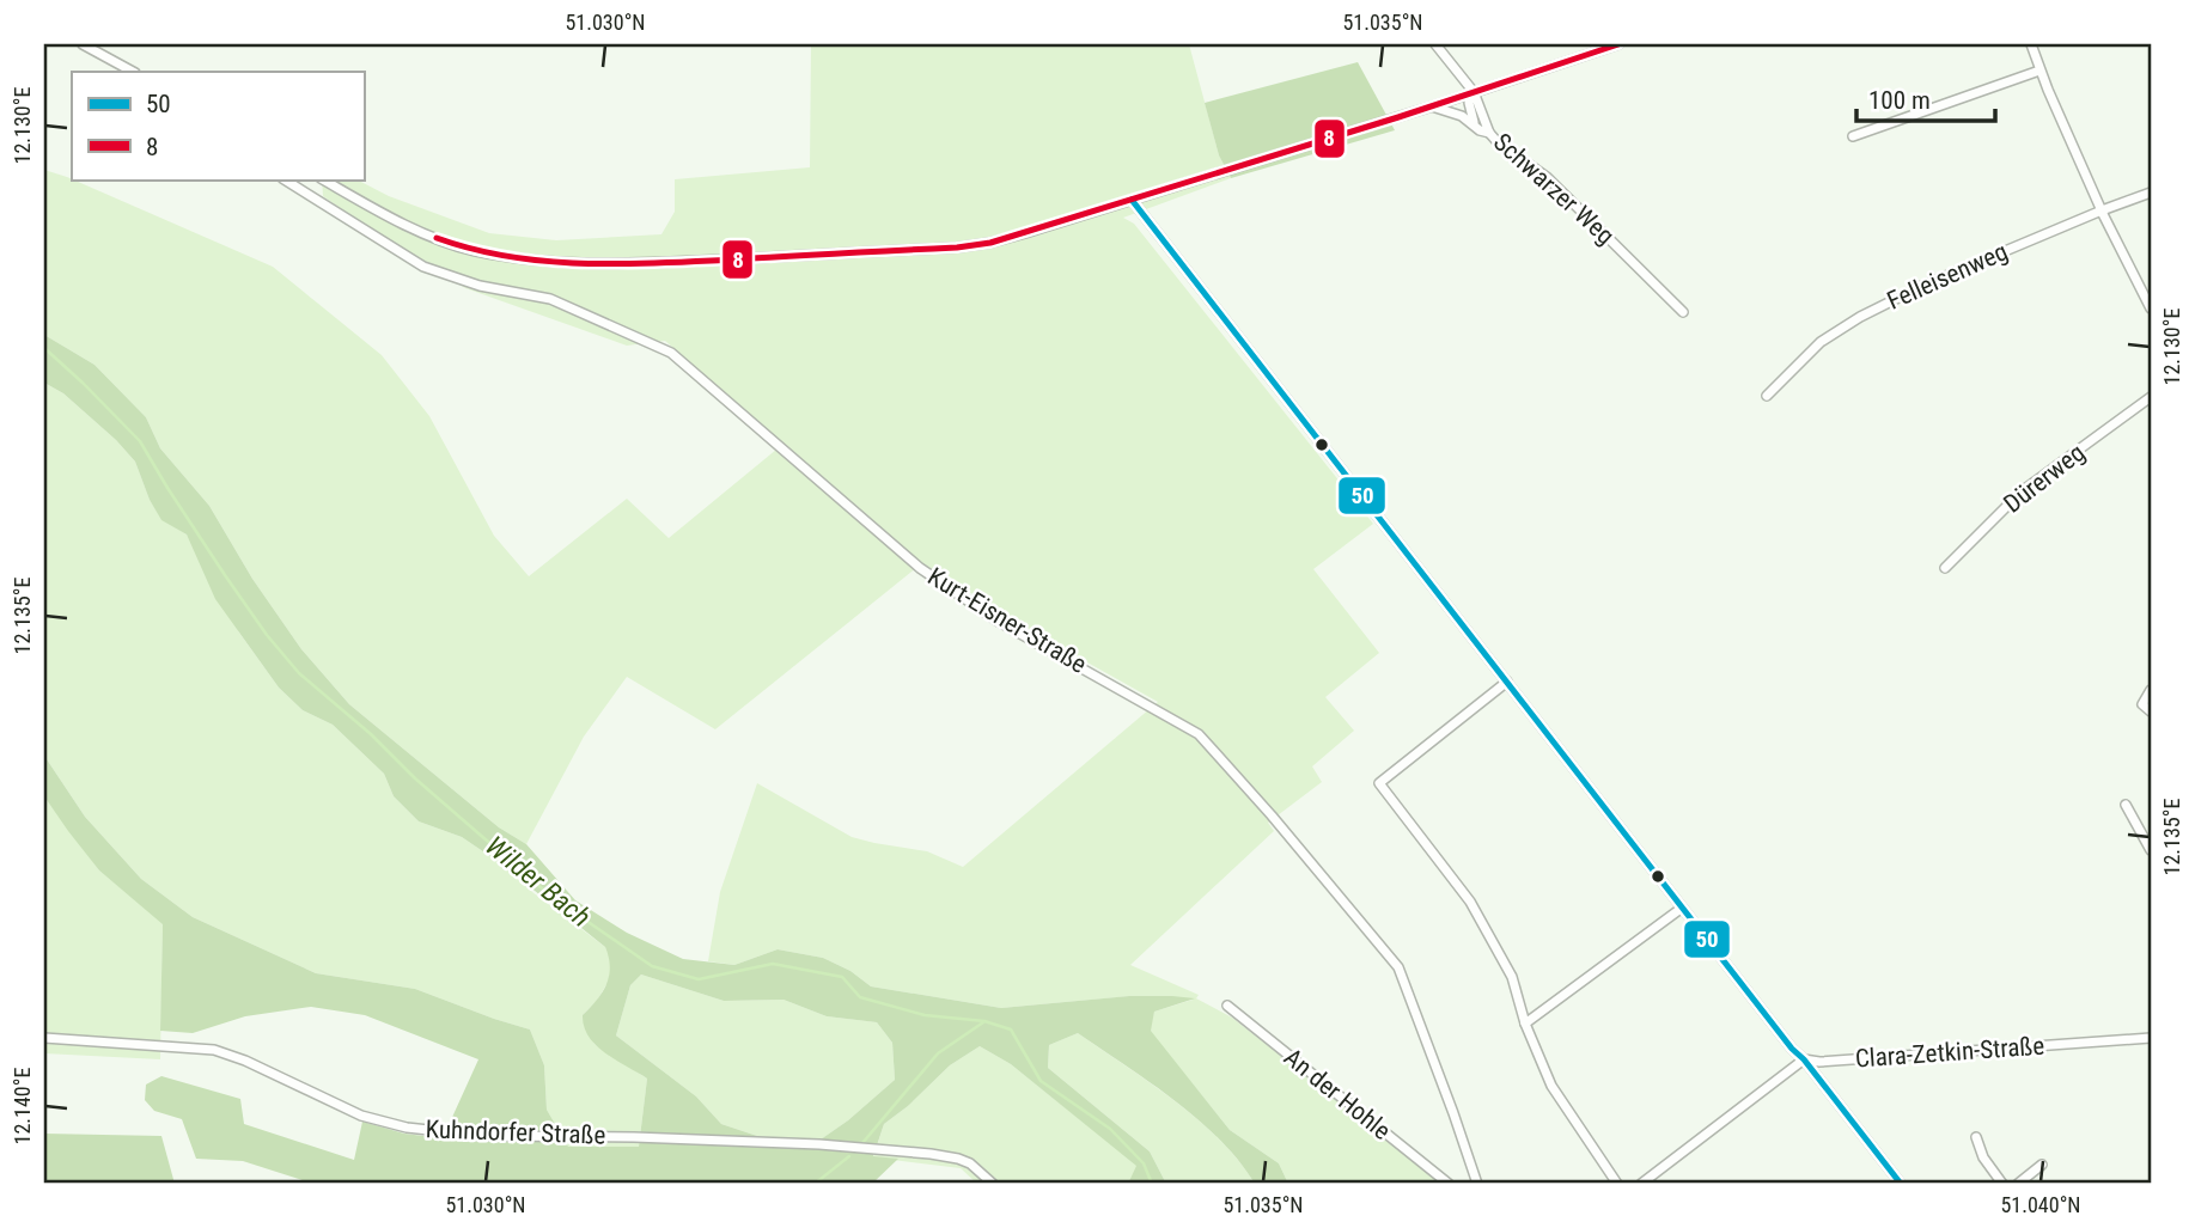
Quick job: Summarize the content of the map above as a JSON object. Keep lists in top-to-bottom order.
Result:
{
  "streets": {
    "street": [
      "Schwarzer Weg",
      "Felleisenweg",
      "Dürerweg",
      "Kurt-Eisner-Straße",
      "Clara-Zetkin-Straße",
      "An der Hohle",
      "Kuhndorfer Straße"
    ]
  },
  "water": ["Wilder Bach"],
  "lines": ["transit line 8", "transit line 50"],
  "legend": ["50", "8"],
  "scale_bar": "100 m",
  "coordinates": [
    "51.030°N",
    "51.035°N",
    "12.130°E",
    "12.135°E",
    "12.140°E",
    "51.040°N"
  ]
}
